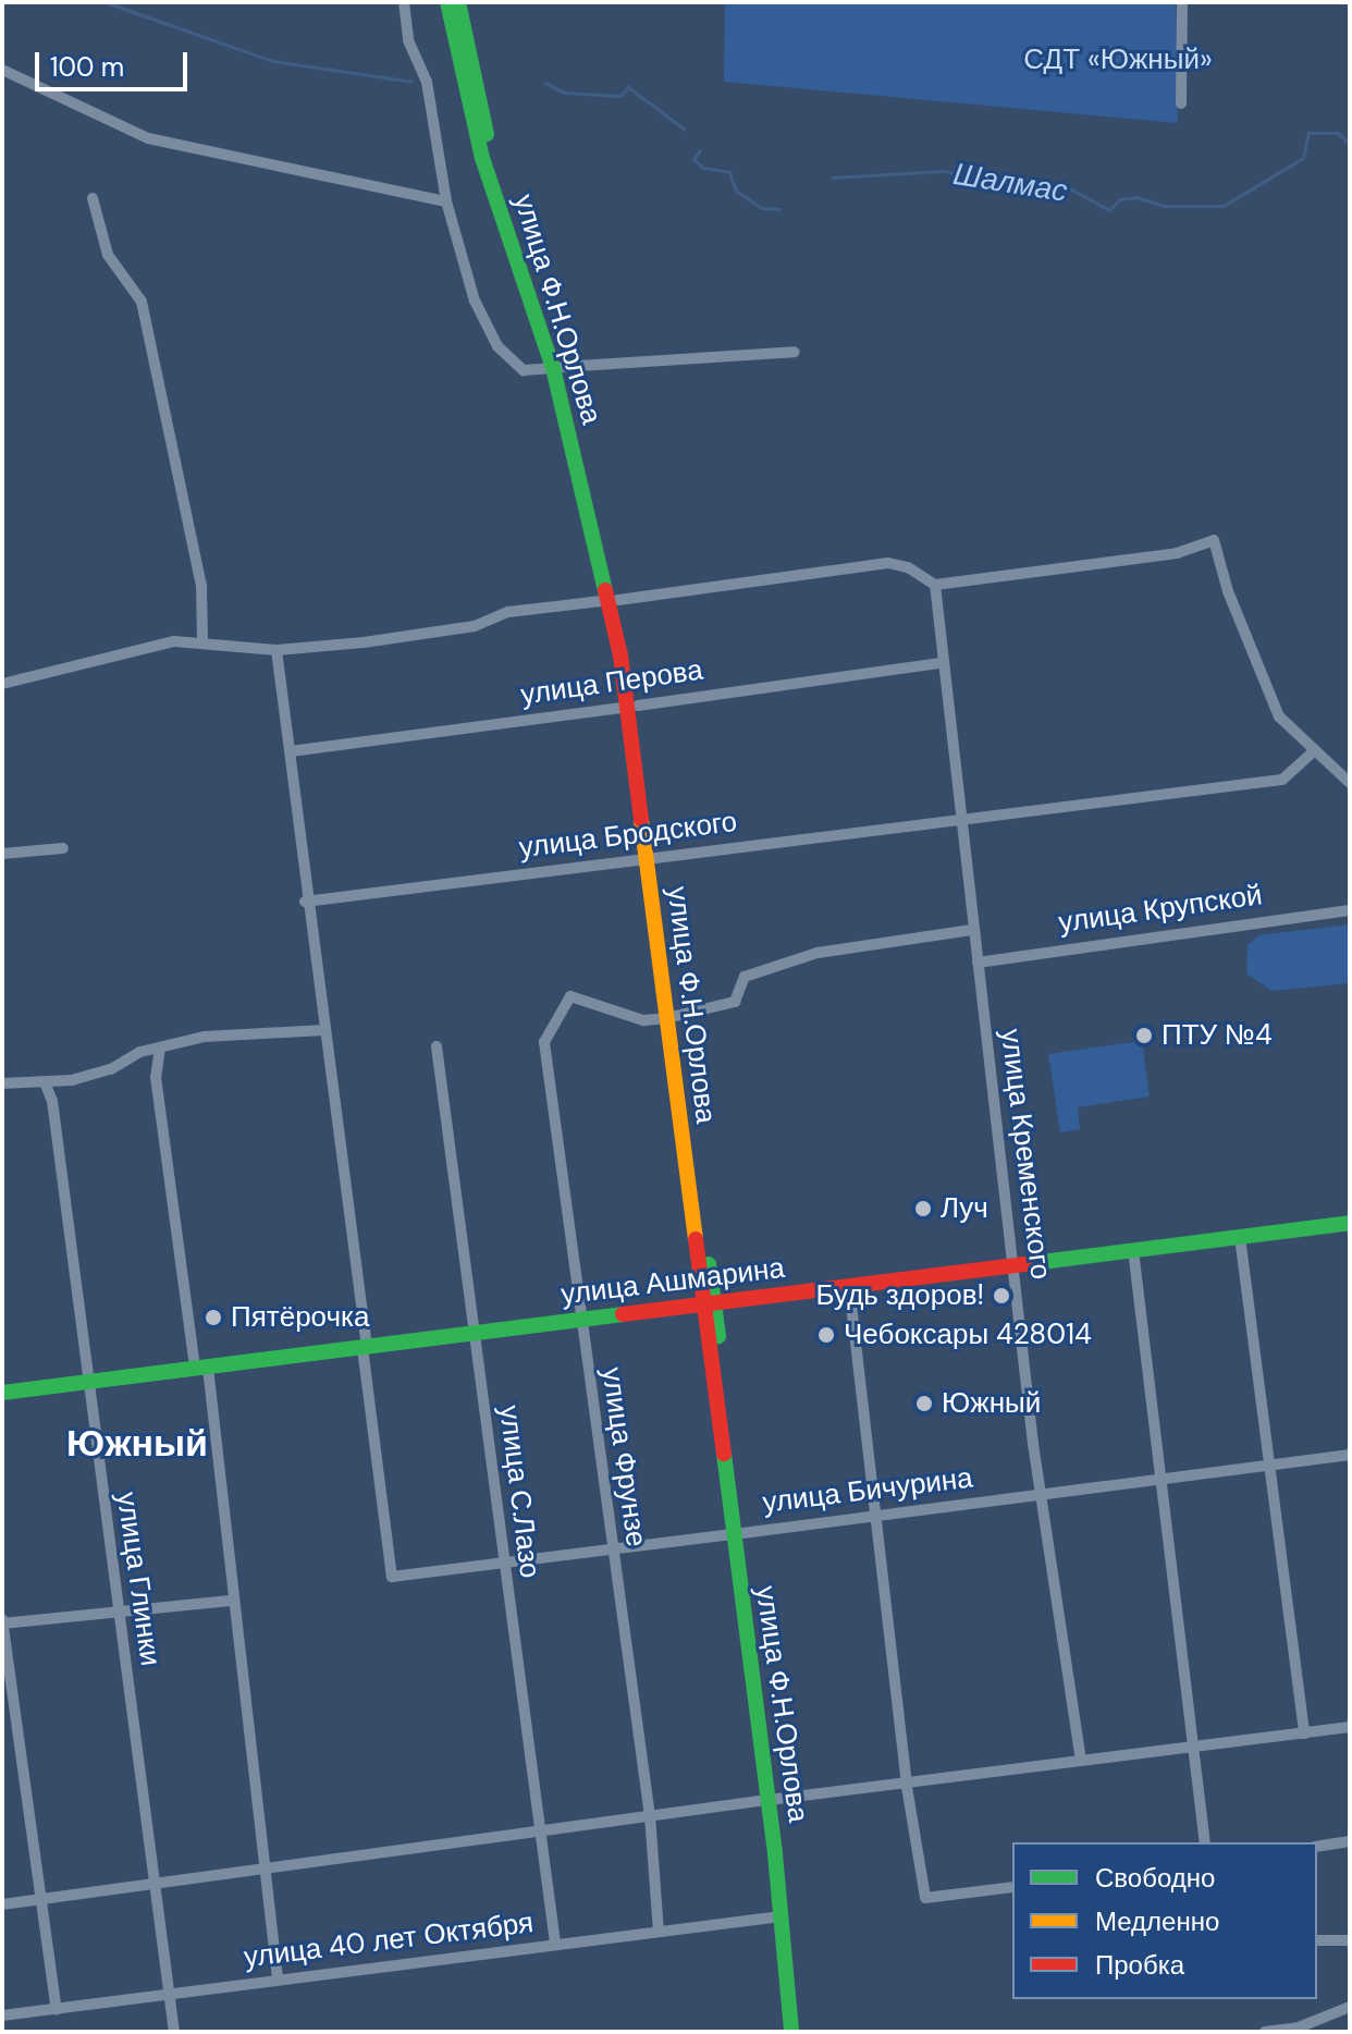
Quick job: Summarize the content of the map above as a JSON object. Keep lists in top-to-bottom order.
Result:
{
  "streets": {
    "street": [
      "улица Ф.Н.Орлова",
      "улица Перова",
      "улица Бродского",
      "улица Крупской",
      "улица Кременского",
      "улица Ашмарина",
      "улица Фрунзе",
      "улица Бичурина",
      "улица С.Лазо",
      "улица Глинки",
      "улица 40 лет Октября"
    ]
  },
  "crossings": [
    ["улица Ф.Н.Орлова", "улица Перова"],
    ["улица Ф.Н.Орлова", "улица Бродского"],
    ["улица Ф.Н.Орлова", "улица Ашмарина"],
    ["улица Ф.Н.Орлова", "улица Фрунзе"],
    ["улица Ф.Н.Орлова", "улица Бичурина"],
    ["улица Ф.Н.Орлова", "улица 40 лет Октября"],
    ["улица Перова", "улица Кременского"],
    ["улица Бродского", "улица Кременского"],
    ["улица Крупской", "улица Кременского"],
    ["улица Кременского", "улица Ашмарина"],
    ["улица Кременского", "улица Бичурина"],
    ["улица Ашмарина", "улица Фрунзе"],
    ["улица Ашмарина", "улица Бичурина"],
    ["улица Ашмарина", "улица С.Лазо"],
    ["улица Ашмарина", "улица Глинки"],
    ["улица Фрунзе", "улица Бичурина"],
    ["улица Фрунзе", "улица 40 лет Октября"],
    ["улица Бичурина", "улица С.Лазо"],
    ["улица С.Лазо", "улица 40 лет Октября"],
    ["улица Глинки", "улица 40 лет Октября"]
  ],
  "districts": ["Южный"],
  "water": ["Шалмас"],
  "parks": ["СДТ «Южный»"],
  "places": [
    "ПТУ №4",
    "Луч",
    "Будь здоров!",
    "Пятёрочка",
    "Чебоксары 428014",
    "Южный"
  ],
  "legend": ["Свободно", "Медленно", "Пробка"],
  "scale_bar": "100 m"
}
